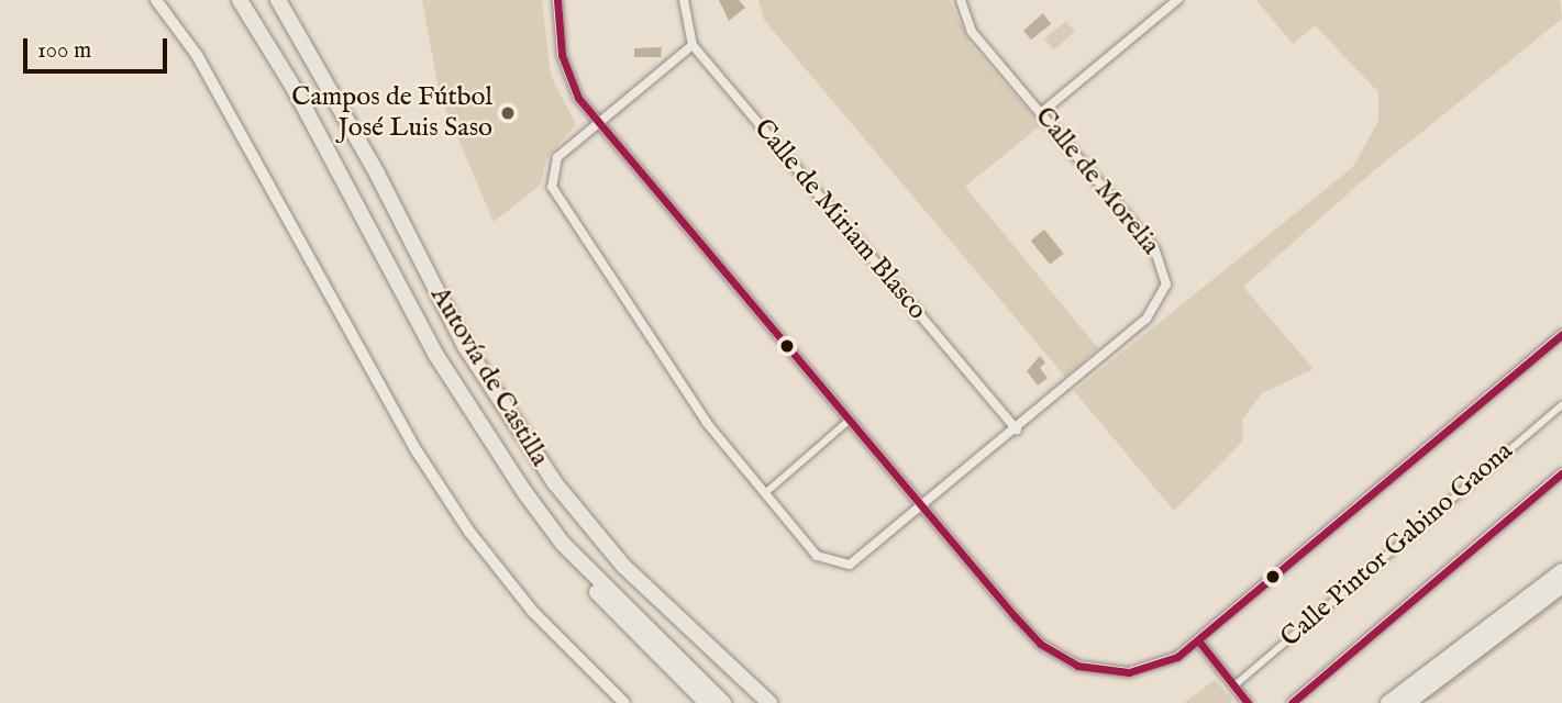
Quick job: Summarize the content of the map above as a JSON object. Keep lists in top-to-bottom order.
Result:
{
  "streets": {
    "highway": ["Autovía de Castilla"],
    "street": ["Calle de Morelia", "Calle de Miriam Blasco", "Calle Pintor Gabino Gaona"]
  },
  "crossings": [
    ["Calle de Morelia", "Calle de Miriam Blasco"]
  ],
  "places": ["Campos de Fútbol José Luis Saso"],
  "scale_bar": "100 m"
}
